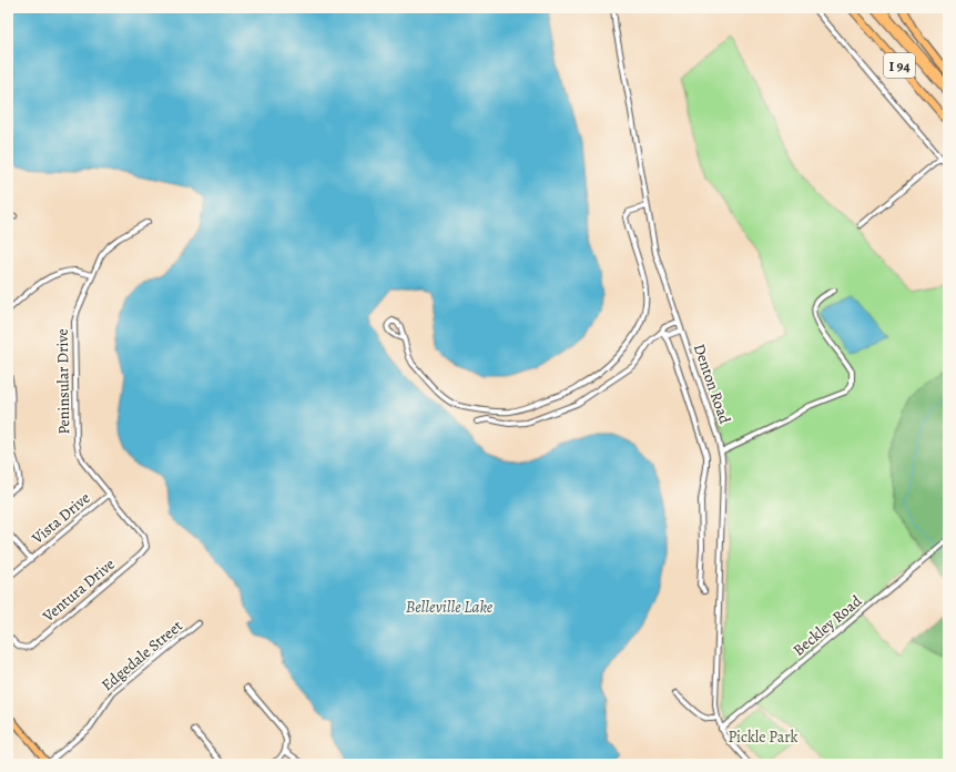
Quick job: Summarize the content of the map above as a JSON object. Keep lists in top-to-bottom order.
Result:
{
  "streets": {
    "highway": ["I 94"],
    "street": [
      "Peninsular Drive",
      "Denton Road",
      "Vista Drive",
      "Ventura Drive",
      "Beckley Road",
      "Edgedale Street"
    ]
  },
  "crossings": [
    ["Peninsular Drive", "Vista Drive"],
    ["Peninsular Drive", "Ventura Drive"],
    ["Denton Road", "Beckley Road"]
  ],
  "water": ["Belleville Lake"],
  "parks": ["Pickle Park"]
}
